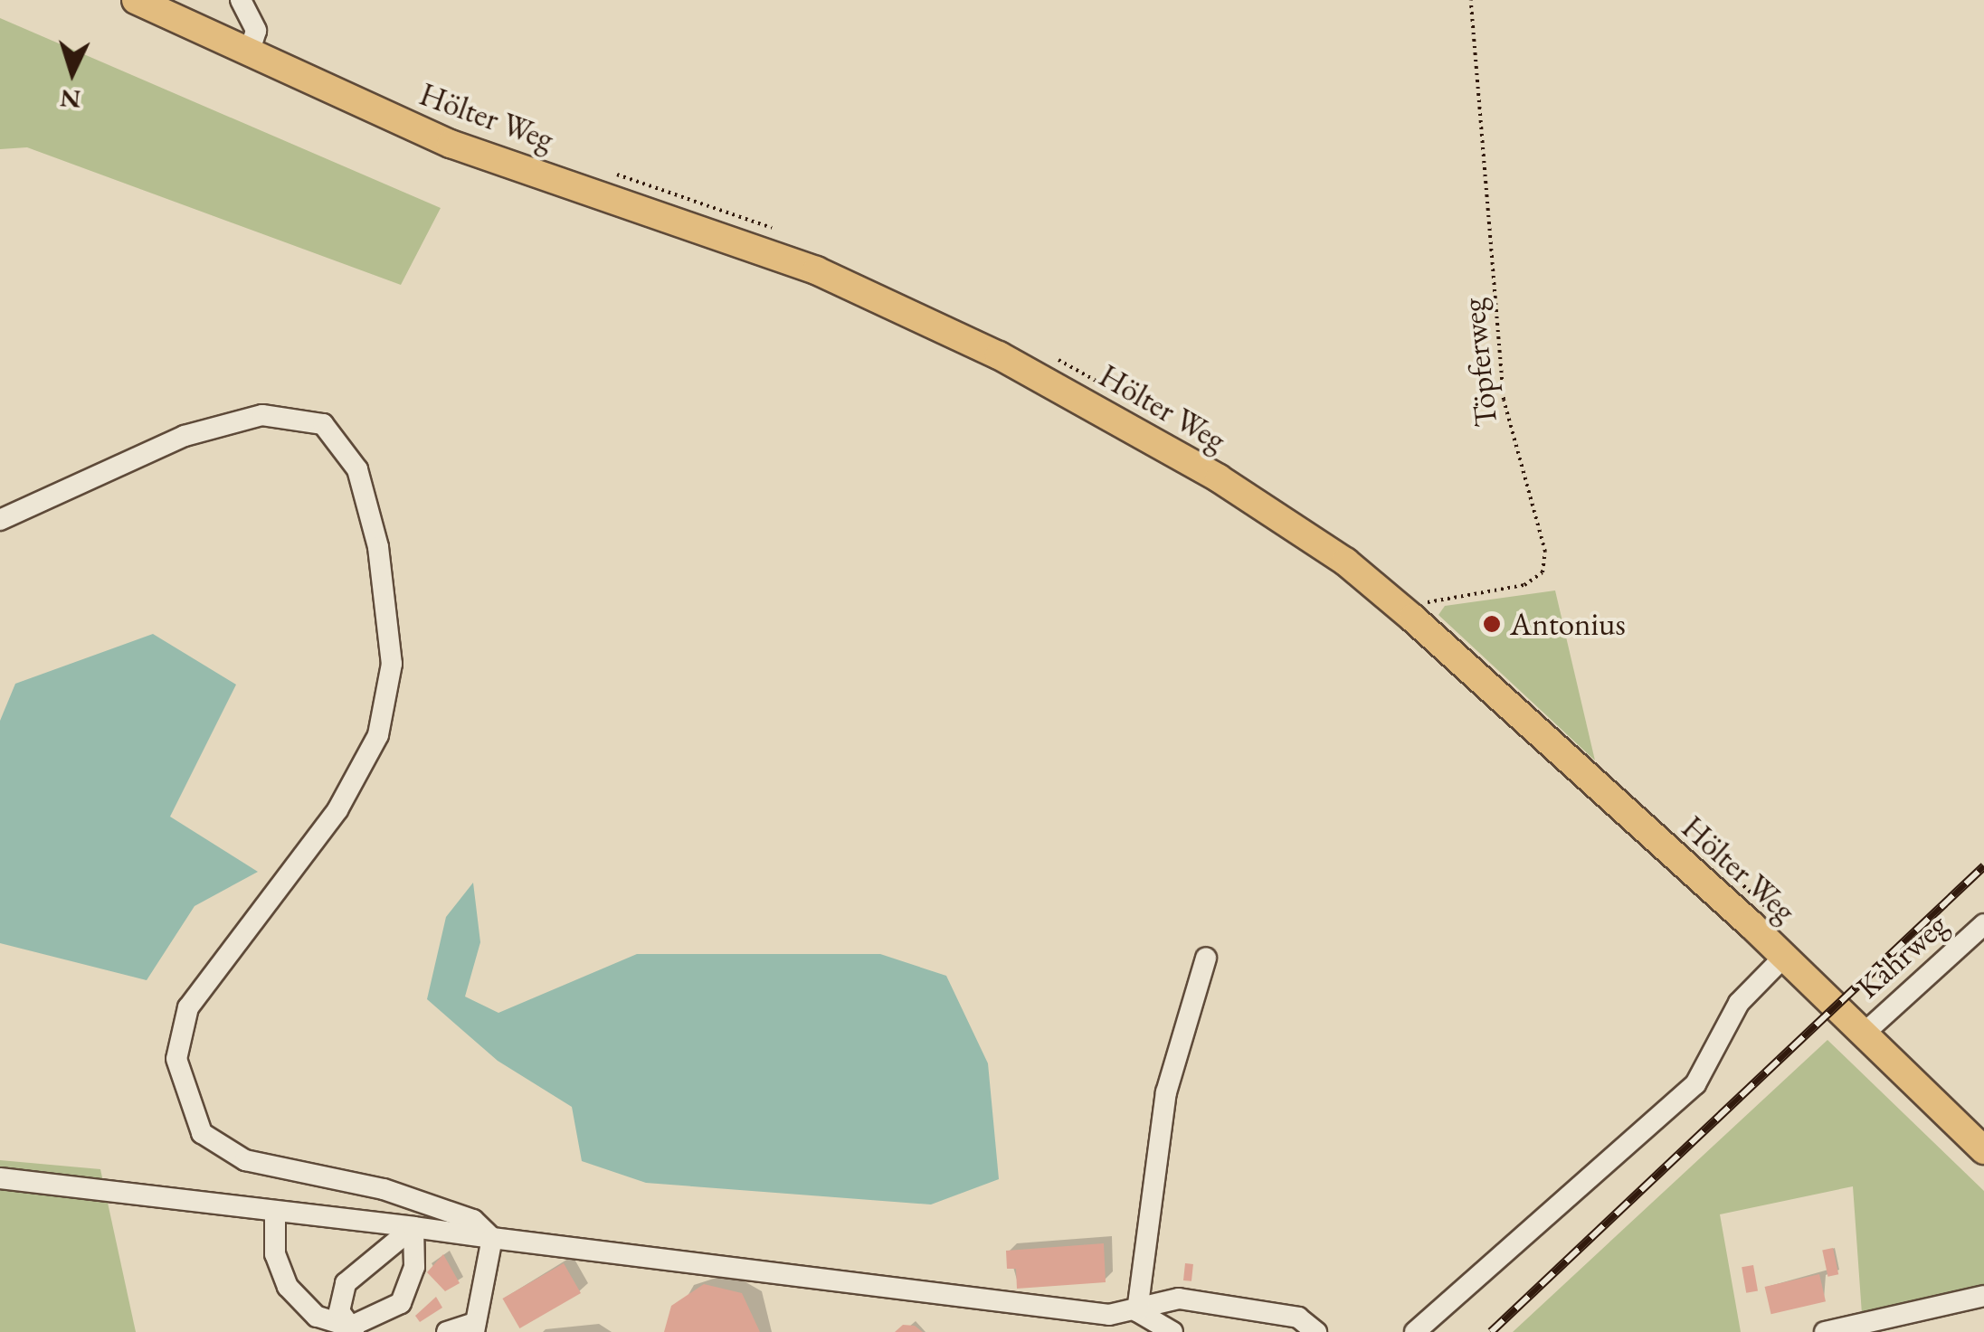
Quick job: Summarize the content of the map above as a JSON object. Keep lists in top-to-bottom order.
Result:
{
  "streets": {
    "main road": ["Hölter Weg"],
    "street": ["Kahrweg"],
    "path": ["Töpferweg"]
  },
  "crossings": [
    ["Hölter Weg", "Töpferweg"],
    ["Hölter Weg", "Kahrweg"]
  ],
  "places": ["Antonius"],
  "north": "bottom"
}
